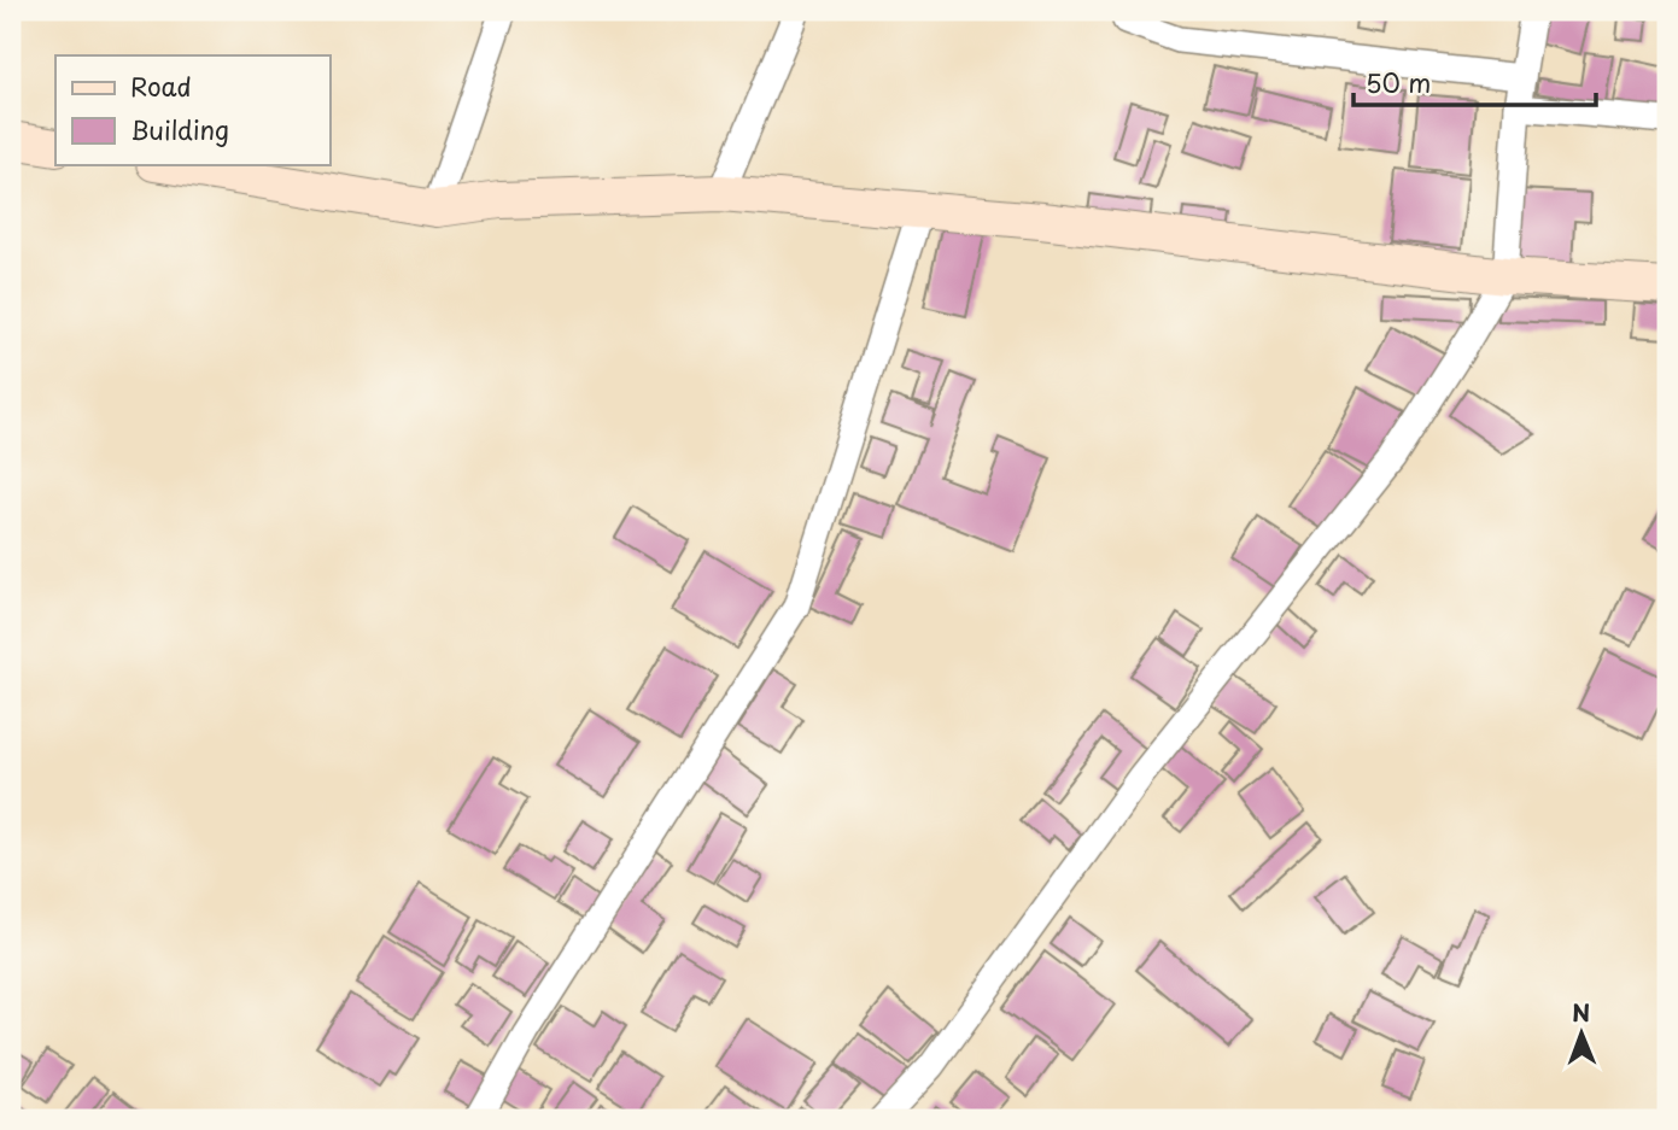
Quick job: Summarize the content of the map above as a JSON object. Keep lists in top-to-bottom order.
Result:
{
  "legend": ["Road", "Building"],
  "scale_bar": "50 m",
  "north": "top"
}
